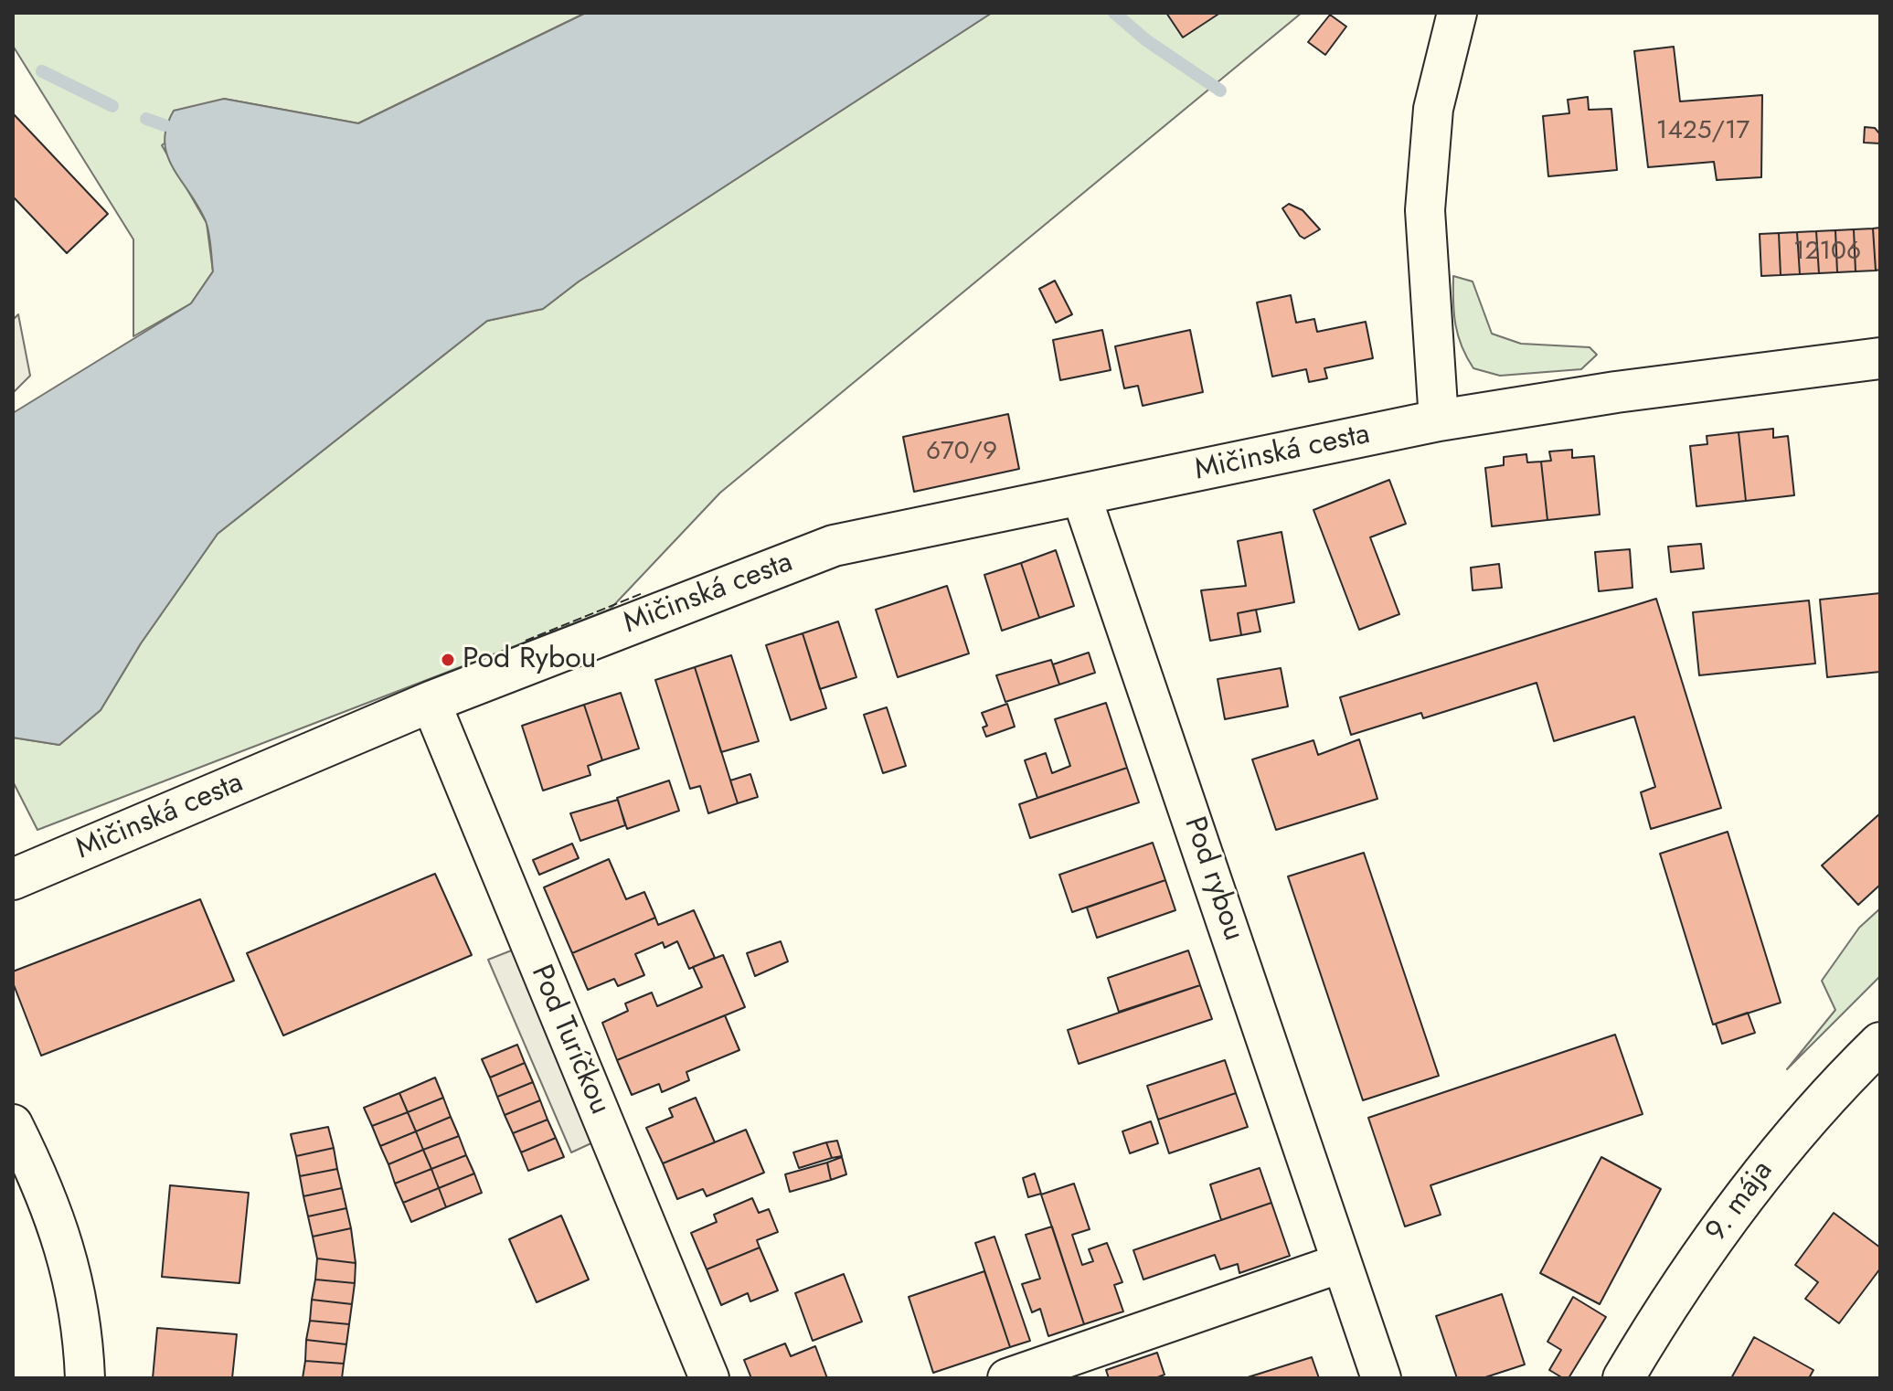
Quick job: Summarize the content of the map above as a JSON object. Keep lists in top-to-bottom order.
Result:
{
  "streets": {
    "street": [
      "Mičinská cesta",
      "Pod rybou",
      "Pod Turíčkou",
      "9. mája"
    ]
  },
  "crossings": [
    ["Mičinská cesta", "Pod rybou"],
    ["Mičinská cesta", "Pod Turíčkou"]
  ],
  "places": ["Pod Rybou"],
  "house_numbers": ["1425/17", "12106", "670/9"]
}
